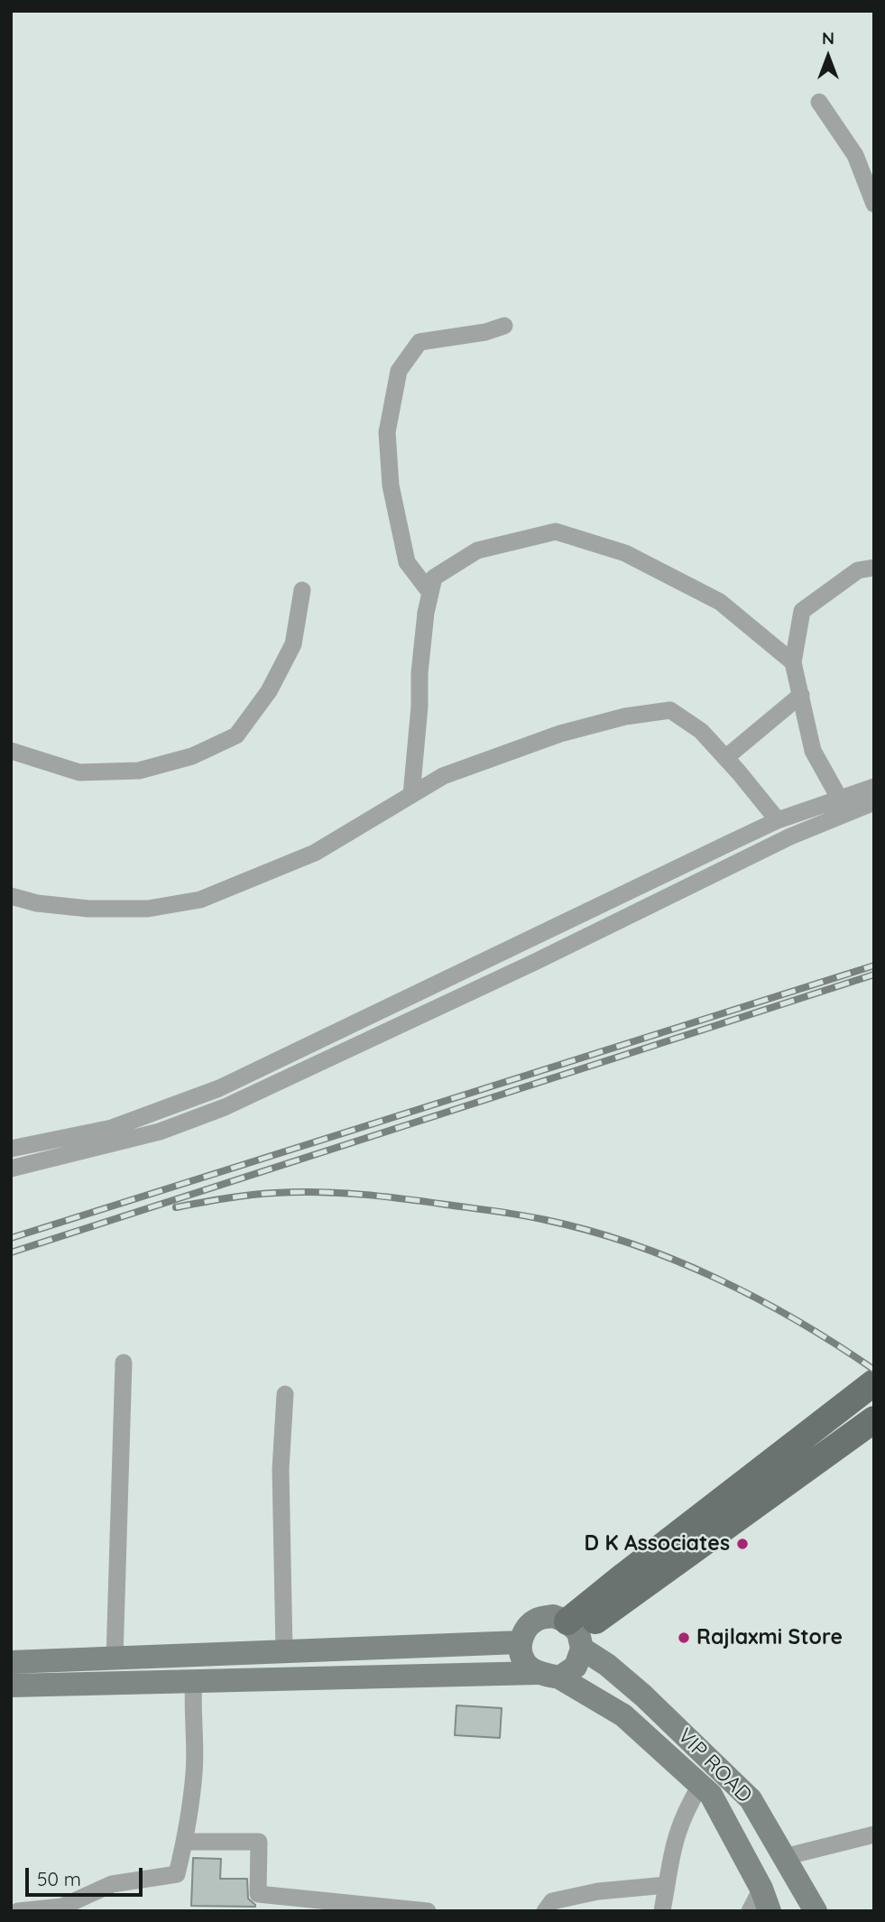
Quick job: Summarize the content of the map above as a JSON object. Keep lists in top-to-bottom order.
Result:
{
  "streets": {
    "main road": ["VIP ROAD"]
  },
  "places": ["D K Associates", "Rajlaxmi Store"],
  "scale_bar": "50 m",
  "north": "top"
}
